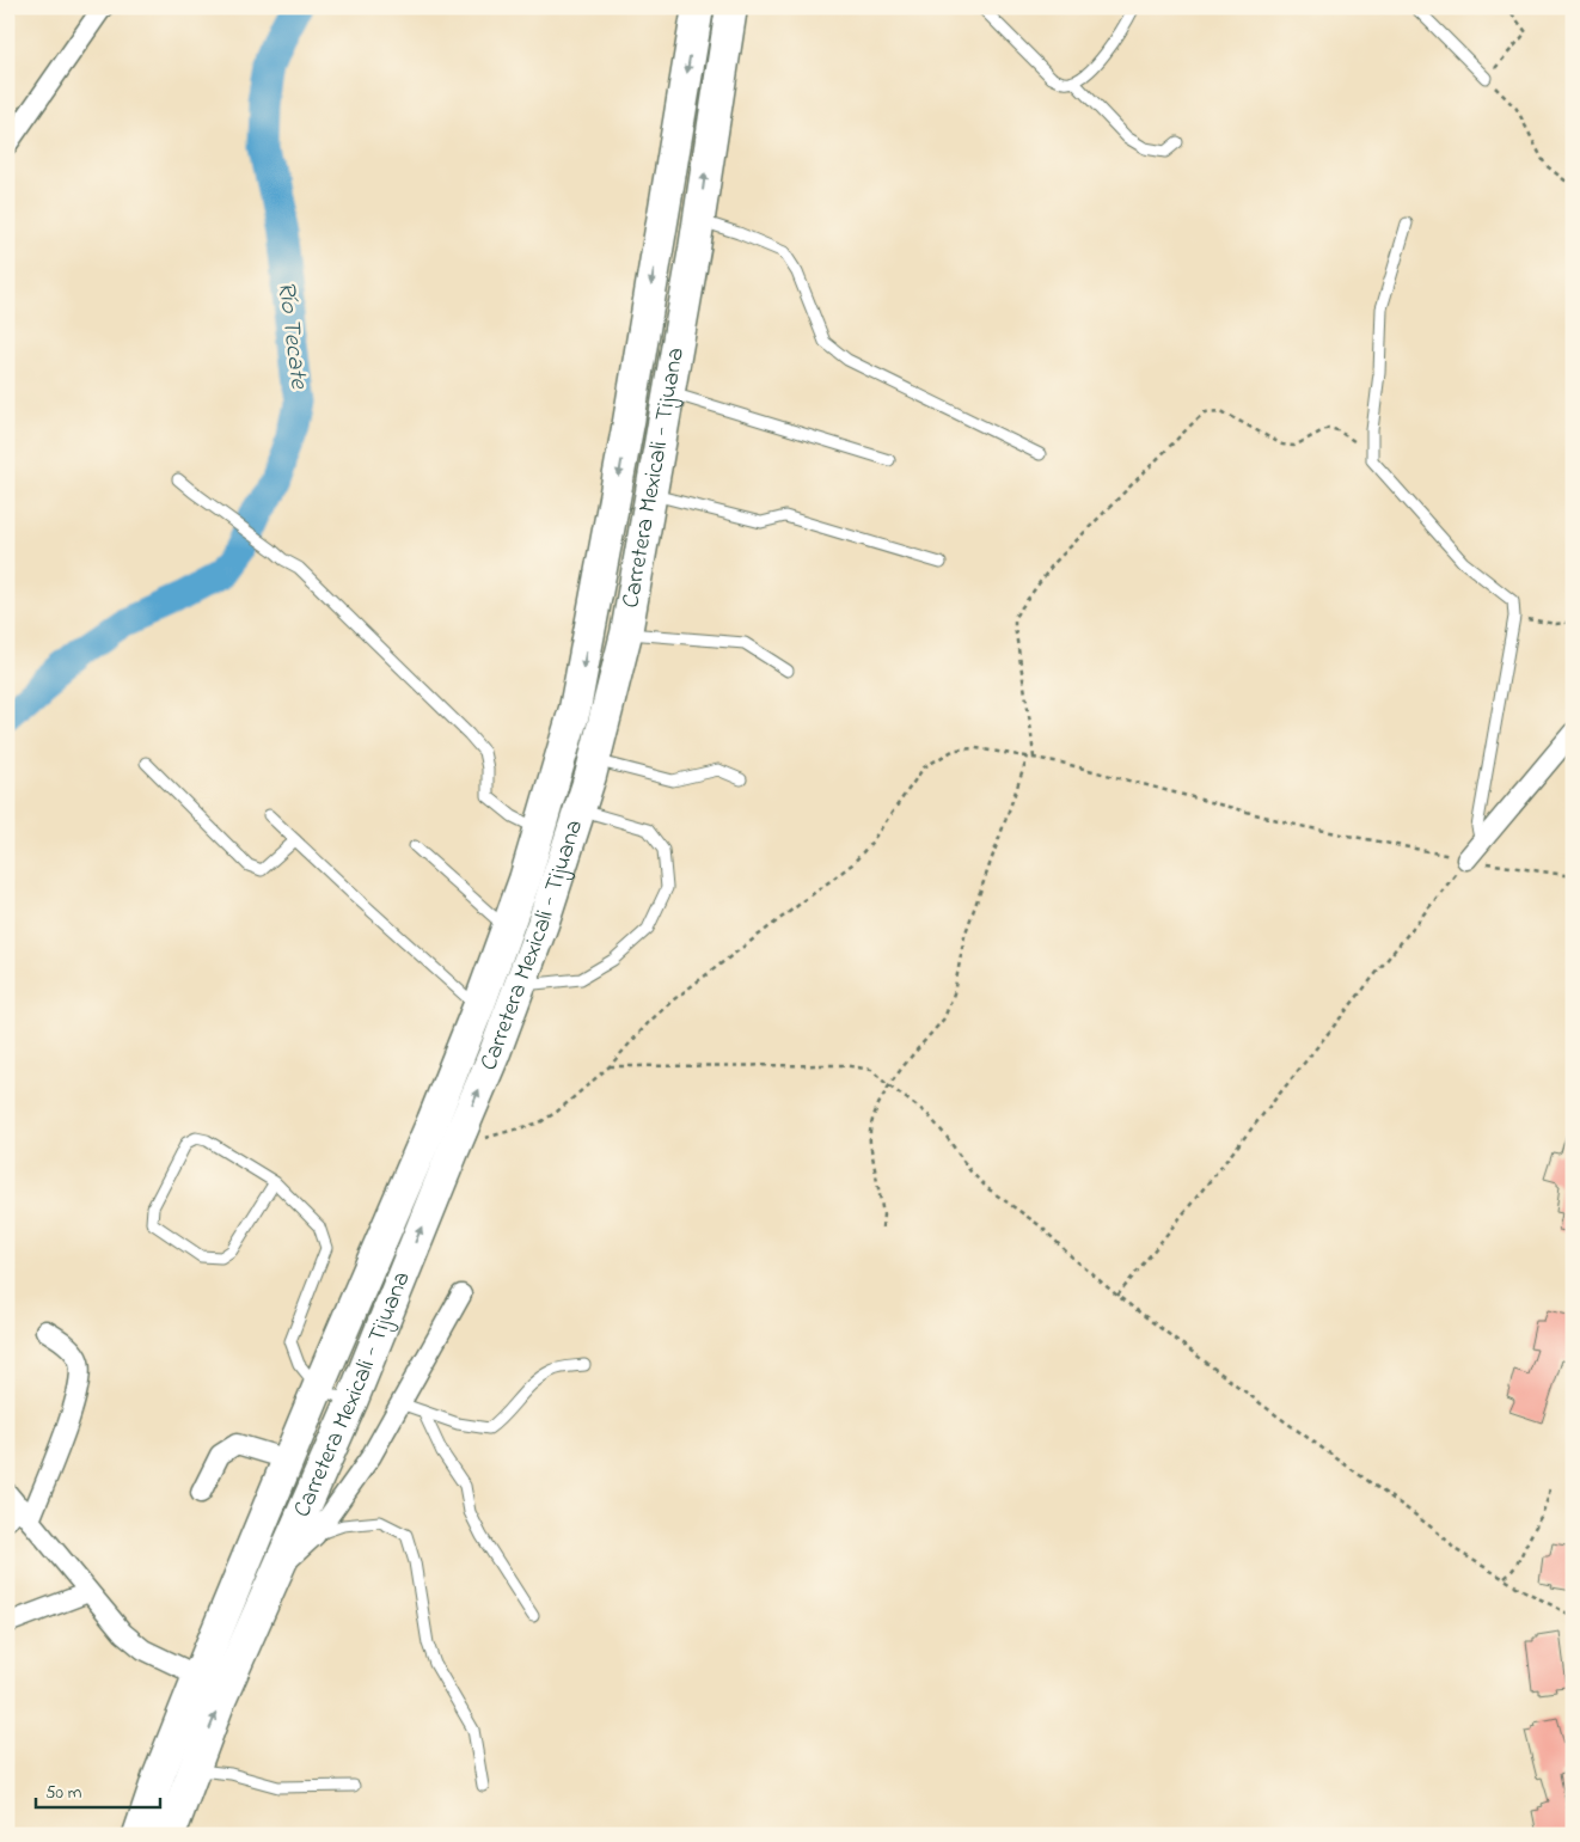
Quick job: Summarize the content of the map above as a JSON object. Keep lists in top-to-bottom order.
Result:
{
  "streets": {
    "main road": ["Carretera Mexicali - Tijuana"]
  },
  "water": ["Río Tecate"],
  "scale_bar": "50 m"
}
